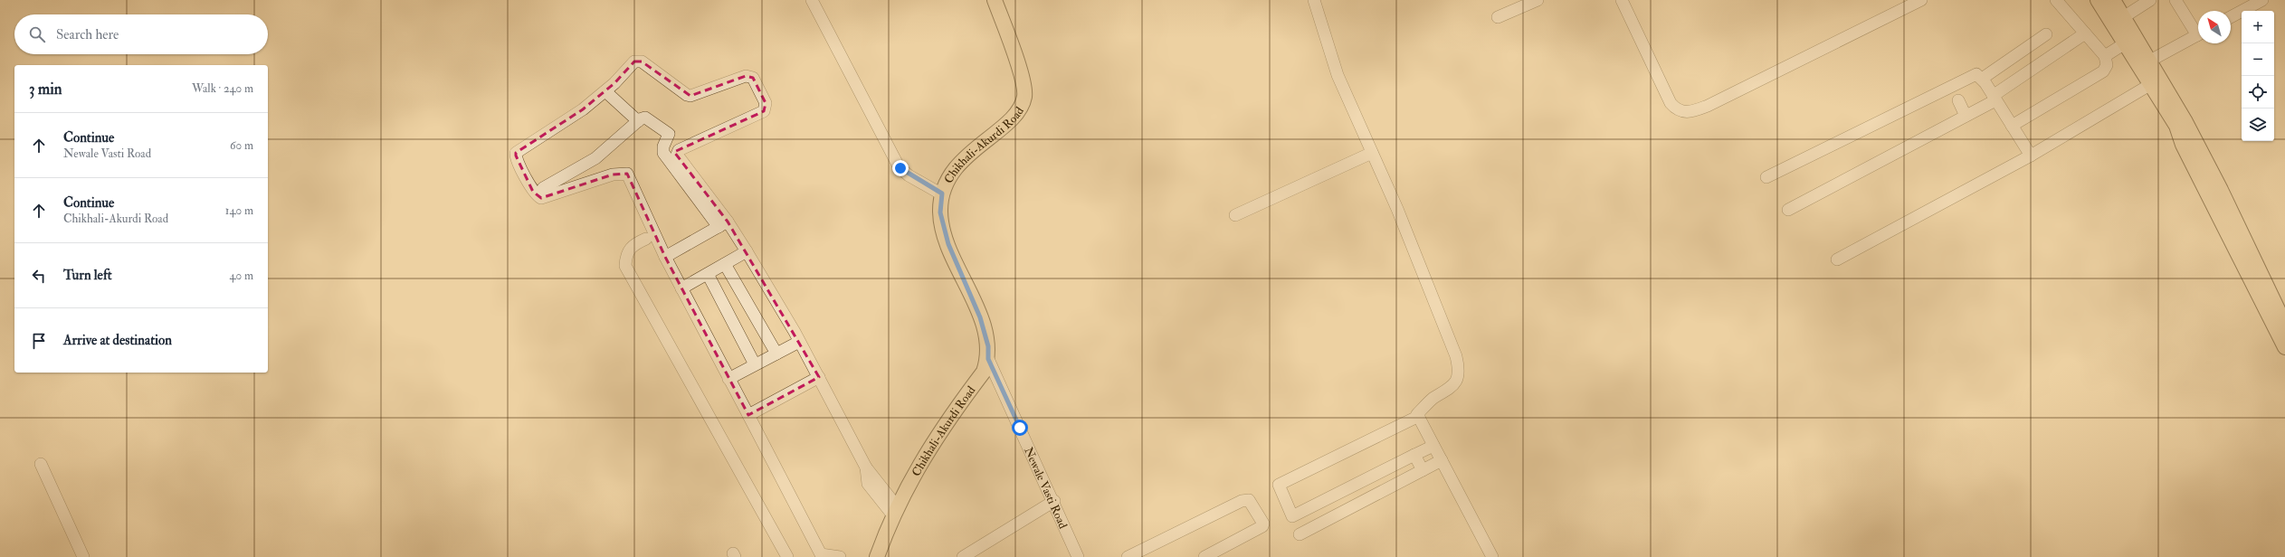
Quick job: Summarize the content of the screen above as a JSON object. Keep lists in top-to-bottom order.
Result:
{
  "streets": {
    "main road": ["Chikhali-Akurdi Road"],
    "street": ["Newale Vasti Road"]
  },
  "crossings": [
    ["Chikhali-Akurdi Road", "Newale Vasti Road"]
  ],
  "north": "top left",
  "page": {
    "map_buttons": ["+", "−"],
    "search": "Search here",
    "heading": ["3 min", "Walk · 240 m"],
    "list": [
      ["Continue", "Newale Vasti Road", "60 m"],
      ["Continue", "Chikhali-Akurdi Road", "140 m"],
      ["Turn left", "40 m"],
      "Arrive at destination"
    ]
  }
}
